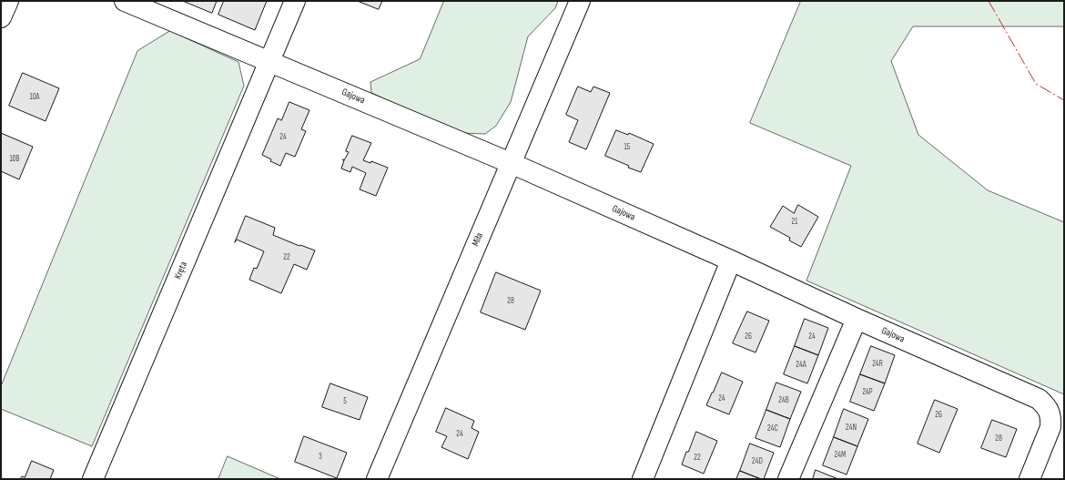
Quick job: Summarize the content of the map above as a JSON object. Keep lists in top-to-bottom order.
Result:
{
  "streets": {
    "street": ["Gajowa", "Miła", "Kręta"]
  },
  "crossings": [
    ["Gajowa", "Miła"],
    ["Gajowa", "Kręta"]
  ],
  "house_numbers": [
    "10A",
    "24",
    "15",
    "10B",
    "21",
    "22",
    "28",
    "26",
    "24",
    "24R",
    "24A",
    "24P",
    "24",
    "24B",
    "5",
    "26",
    "24N",
    "24C",
    "24",
    "28",
    "24M",
    "3",
    "22",
    "24D"
  ]
}
